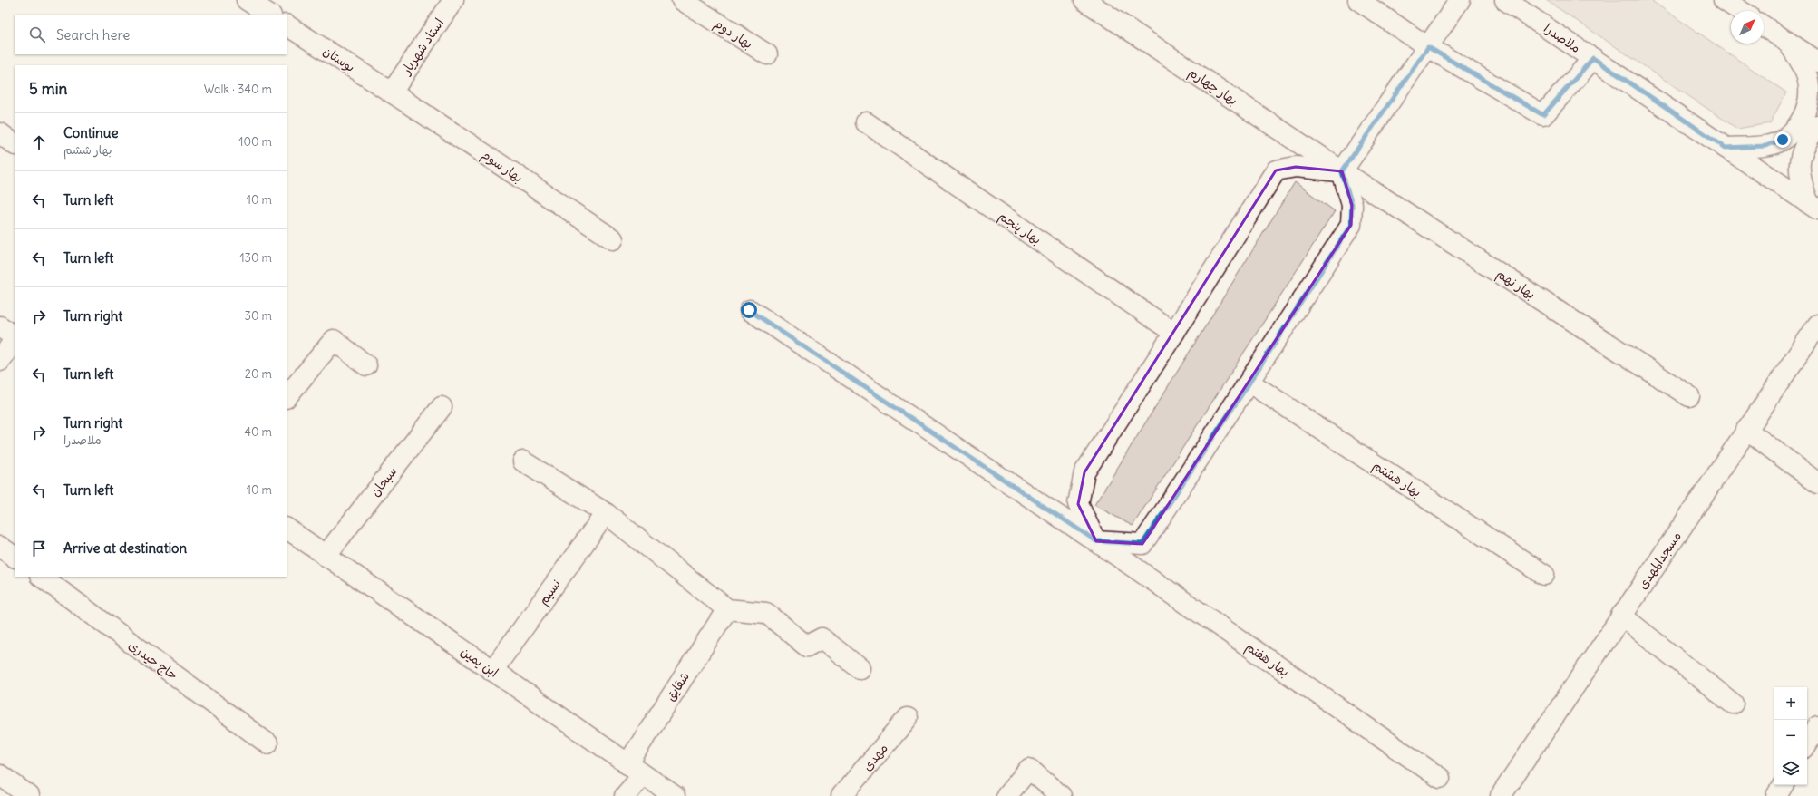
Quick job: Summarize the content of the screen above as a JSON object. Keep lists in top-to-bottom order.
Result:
{
  "streets": {
    "street": [
      "بهار دوم",
      "ملاصدرا",
      "استاد شهریار",
      "بوستان",
      "بهار چهارم",
      "بهار سوم",
      "بهار پنجم",
      "بهار نهم",
      "بهار هشتم",
      "سبحان",
      "مسجدالمهدی",
      "نسیم",
      "بهار هفتم",
      "حاج حیدری",
      "ابن یمین",
      "شقایق",
      "مهدی"
    ]
  },
  "crossings": [
    ["استاد شهریار", "بوستان"],
    ["استاد شهریار", "بهار سوم"],
    ["بوستان", "بهار سوم"],
    ["بهار چهارم", "بهار نهم"],
    ["سبحان", "ابن یمین"],
    ["نسیم", "ابن یمین"],
    ["ابن یمین", "شقایق"]
  ],
  "north": "top right",
  "page": {
    "search": "Search here",
    "heading": ["5 min", "Walk · 340 m"],
    "list": [
      ["Continue", "بهار ششم", "100 m"],
      ["Turn left", "10 m"],
      ["Turn left", "130 m"],
      ["Turn right", "30 m"],
      ["Turn left", "20 m"],
      ["Turn right", "ملاصدرا", "40 m"],
      ["Turn left", "10 m"],
      "Arrive at destination"
    ],
    "map_buttons": ["+", "−"]
  }
}
